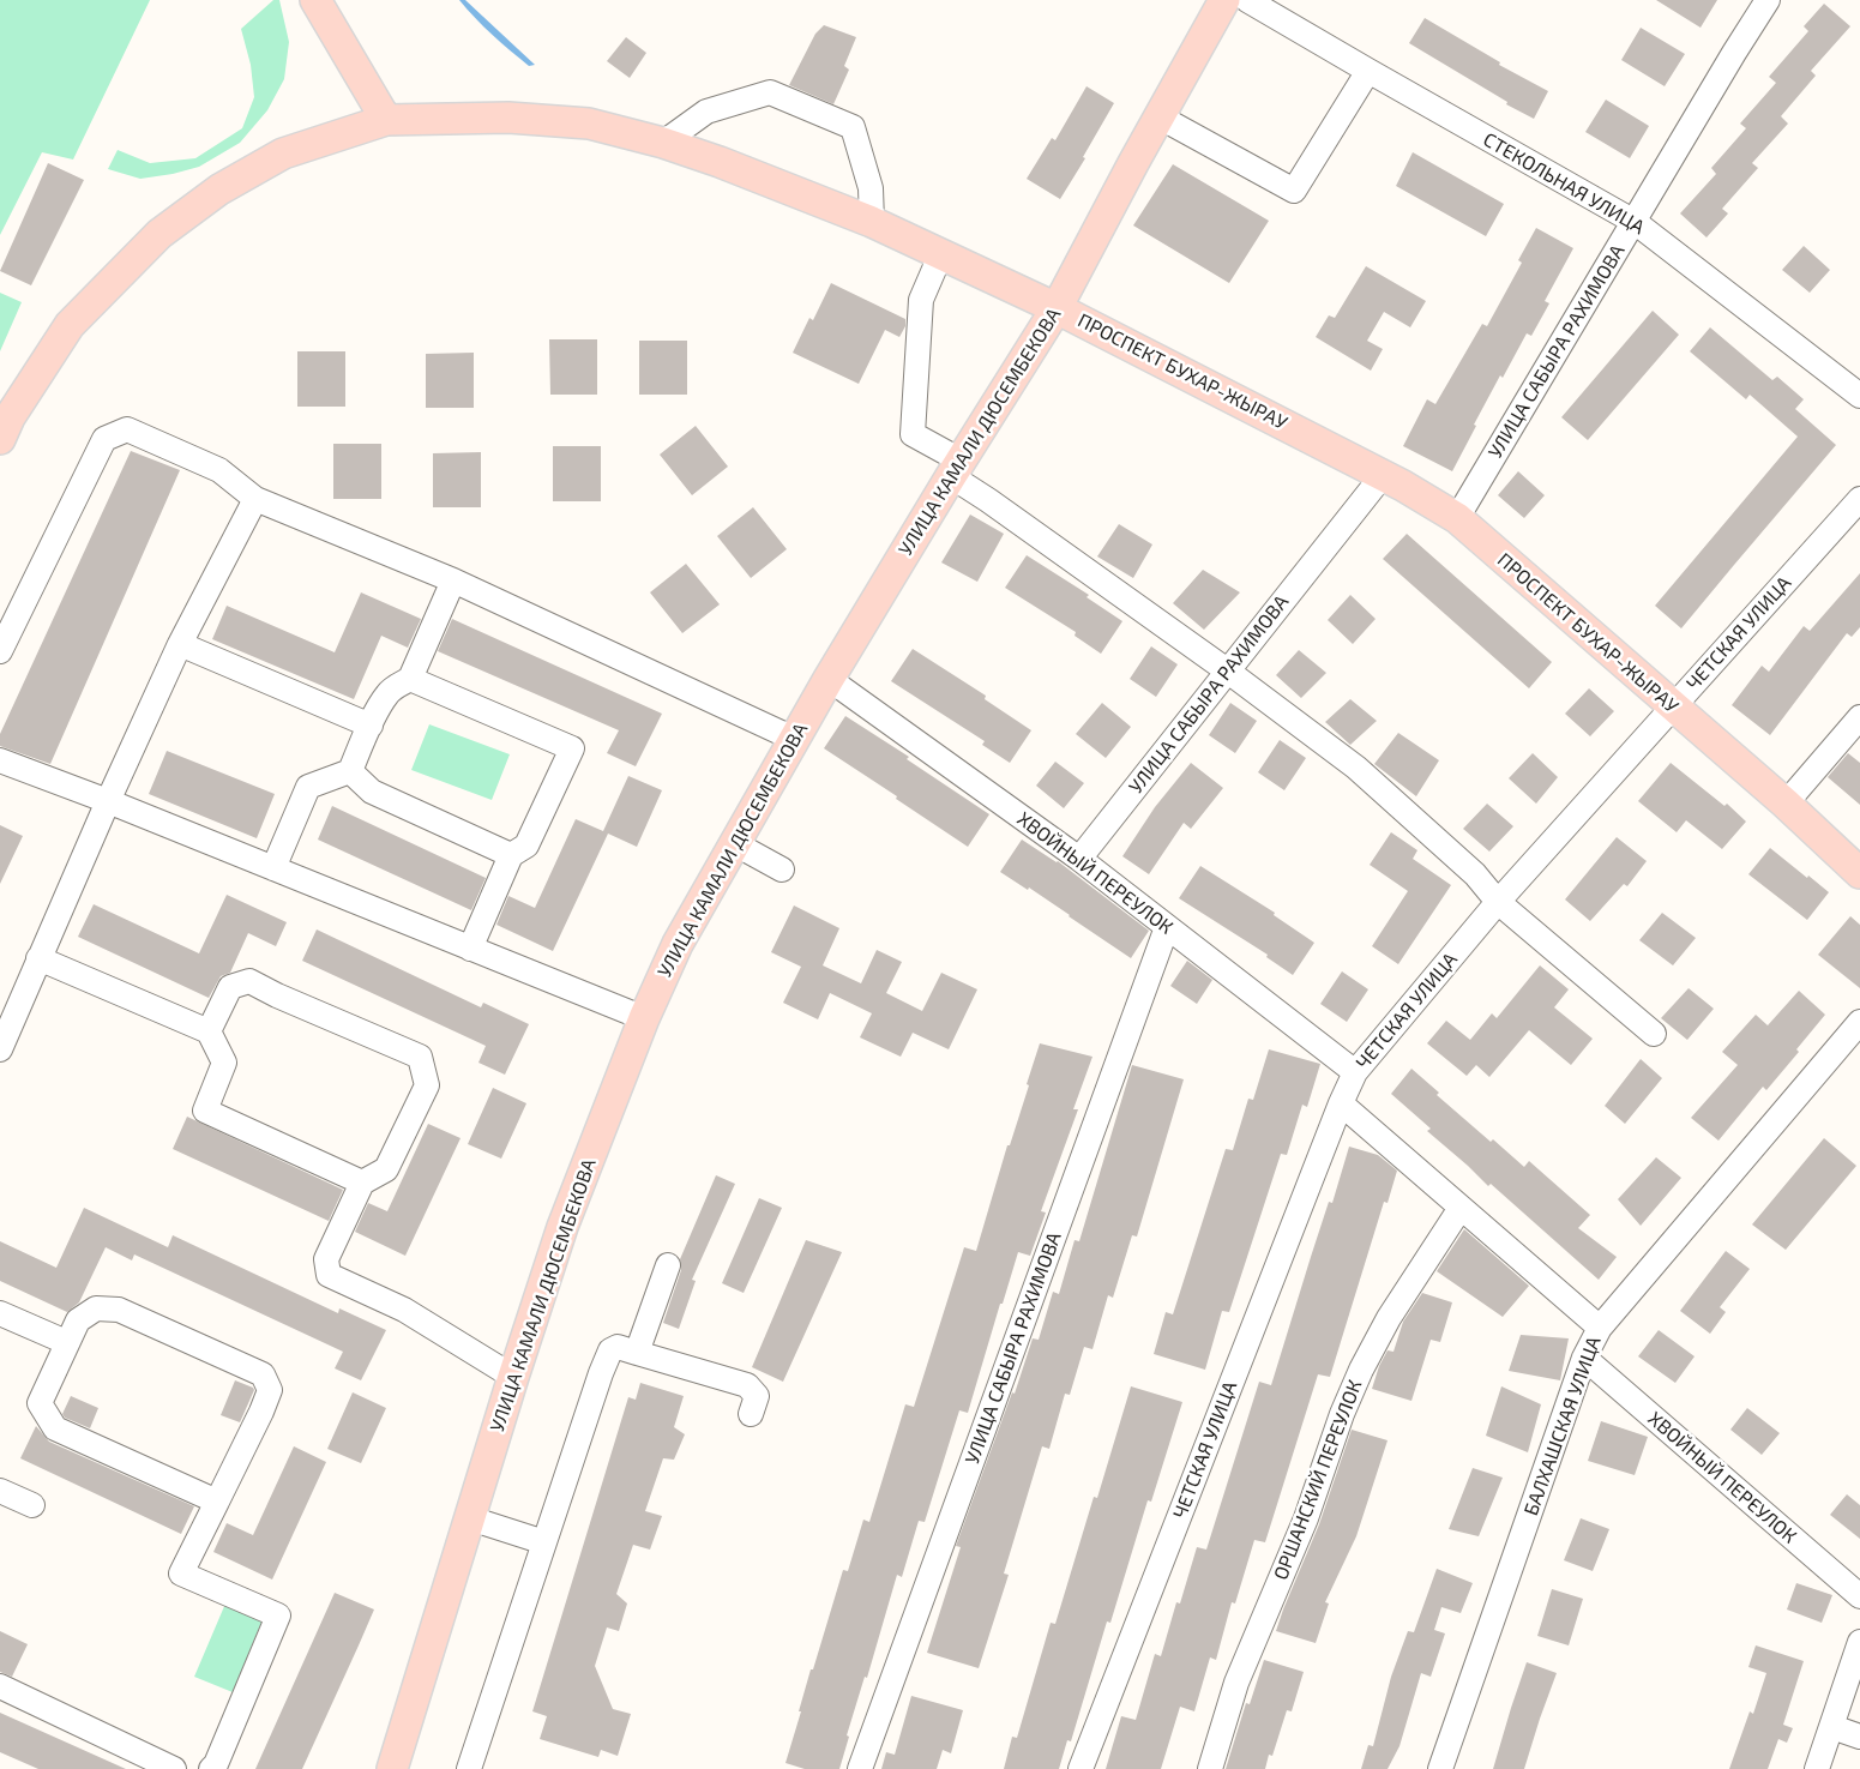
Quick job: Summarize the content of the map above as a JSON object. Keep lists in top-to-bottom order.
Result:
{
  "streets": {
    "main road": ["ПРОСПЕКТ БУХАР-ЖЫРАУ", "УЛИЦА КАМАЛИ ДЮСЕМБЕКОВА"],
    "street": [
      "СТЕКОЛЬНАЯ УЛИЦА",
      "УЛИЦА САБЫРА РАХИМОВА",
      "ЧЕТСКАЯ УЛИЦА",
      "ХВОЙНЫЙ ПЕРЕУЛОК",
      "БАЛХАШСКАЯ УЛИЦА",
      "ОРШАНСКИЙ ПЕРЕУЛОК"
    ]
  },
  "crossings": [
    ["СТЕКОЛЬНАЯ УЛИЦА", "УЛИЦА САБЫРА РАХИМОВА"],
    ["УЛИЦА САБЫРА РАХИМОВА", "ПРОСПЕКТ БУХАР-ЖЫРАУ"],
    ["УЛИЦА САБЫРА РАХИМОВА", "ХВОЙНЫЙ ПЕРЕУЛОК"],
    ["ПРОСПЕКТ БУХАР-ЖЫРАУ", "УЛИЦА КАМАЛИ ДЮСЕМБЕКОВА"],
    ["ПРОСПЕКТ БУХАР-ЖЫРАУ", "ЧЕТСКАЯ УЛИЦА"],
    ["УЛИЦА КАМАЛИ ДЮСЕМБЕКОВА", "ХВОЙНЫЙ ПЕРЕУЛОК"],
    ["ЧЕТСКАЯ УЛИЦА", "ХВОЙНЫЙ ПЕРЕУЛОК"],
    ["ХВОЙНЫЙ ПЕРЕУЛОК", "БАЛХАШСКАЯ УЛИЦА"]
  ]
}
